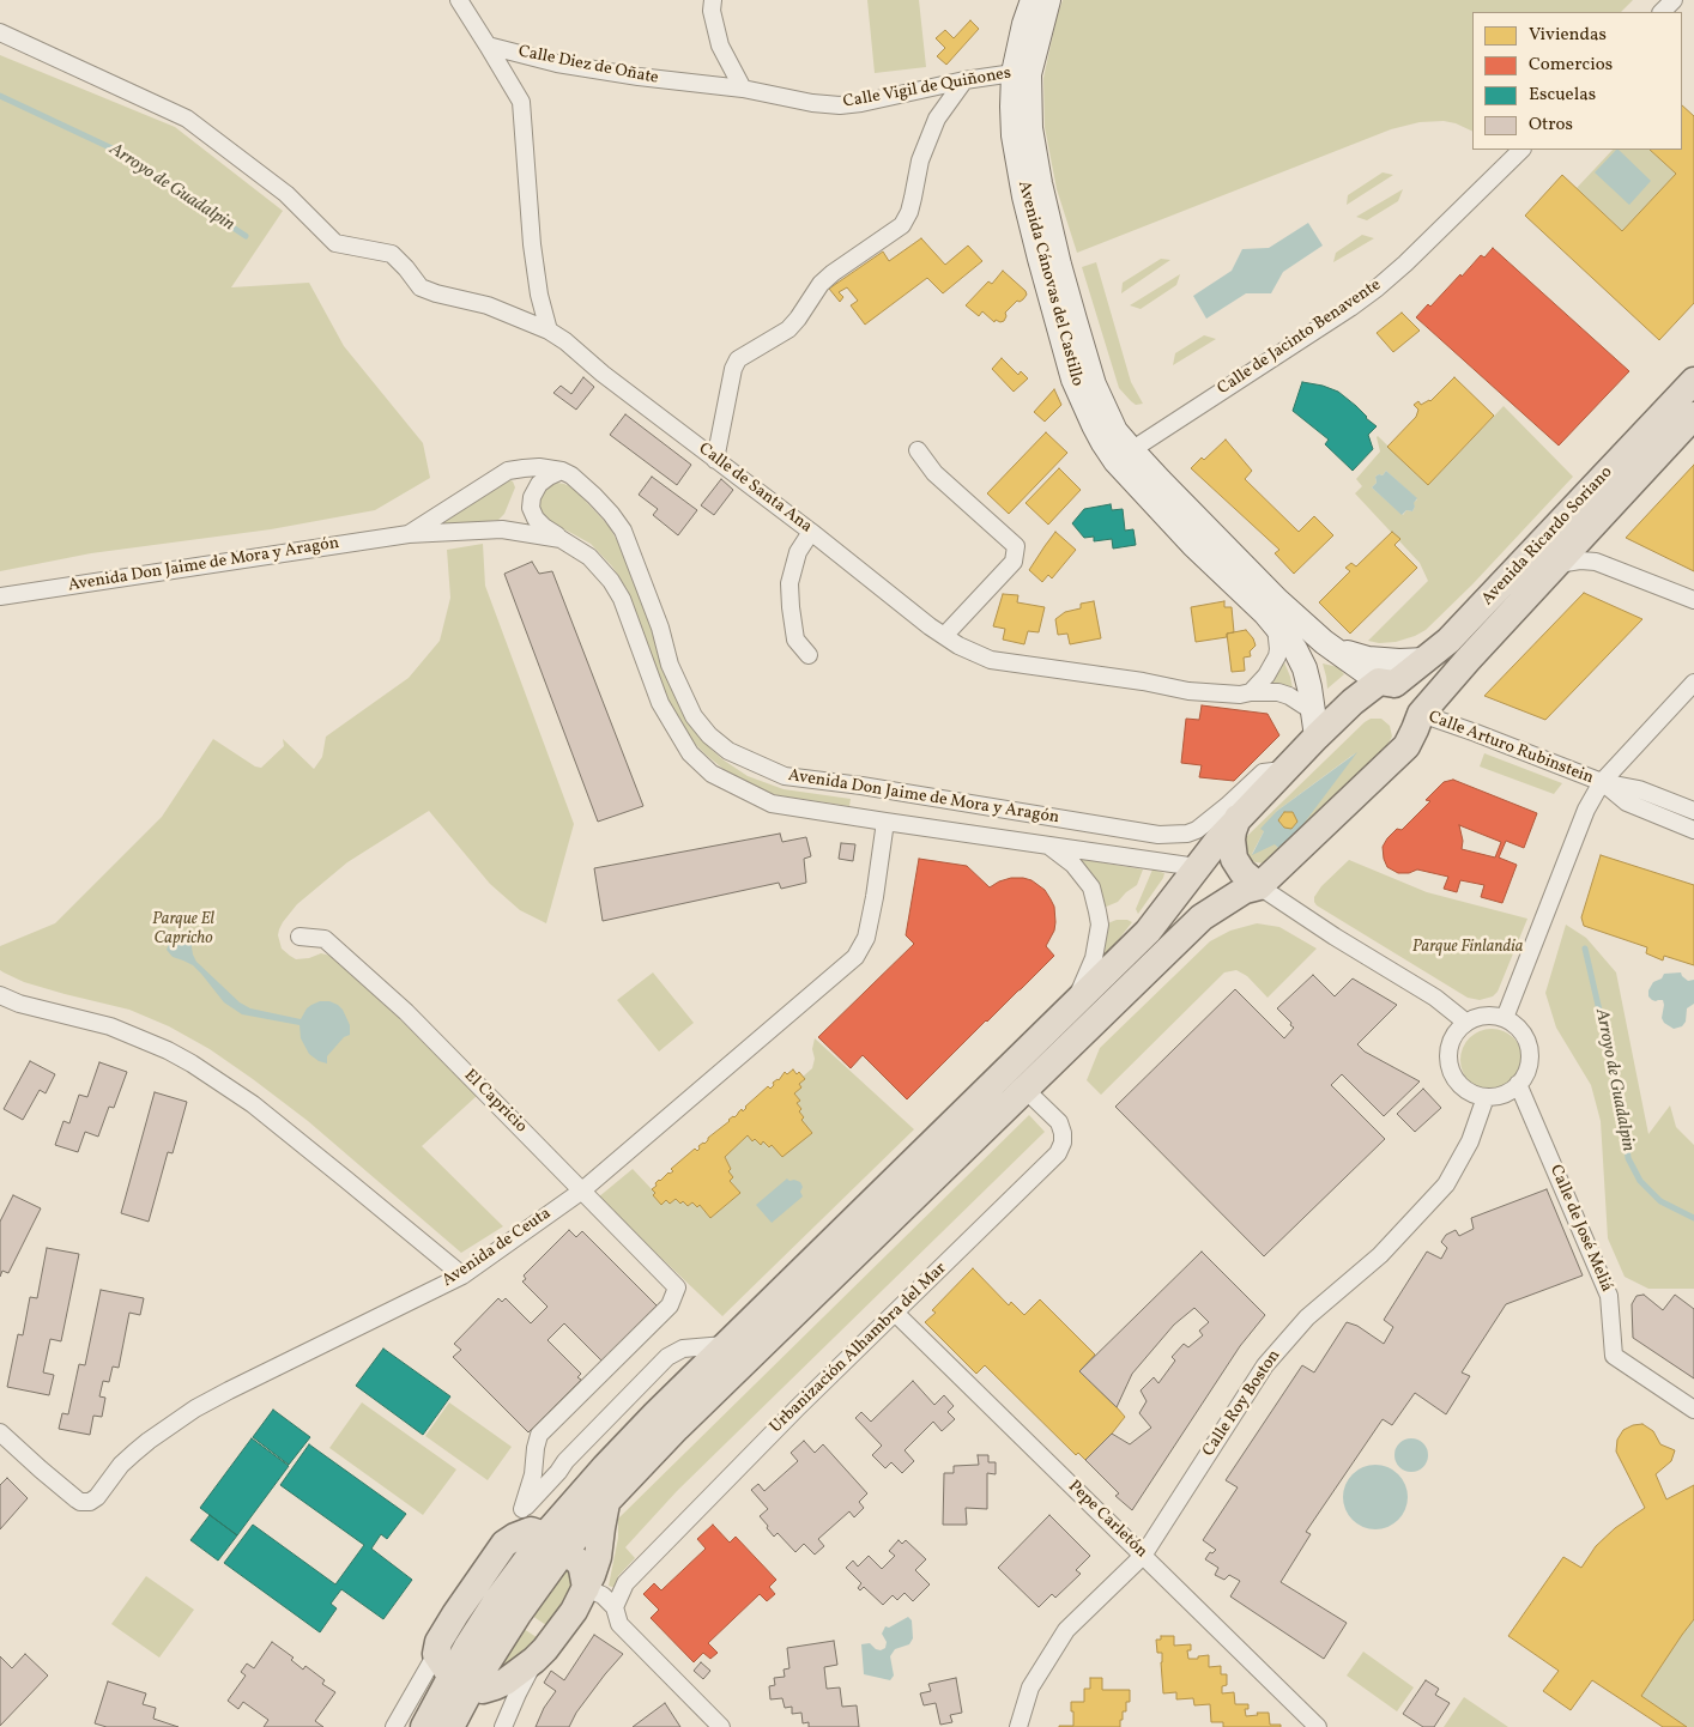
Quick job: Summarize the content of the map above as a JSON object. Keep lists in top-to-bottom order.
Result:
{
  "streets": {
    "main road": ["Avenida Cánovas del Castillo", "Avenida Ricardo Soriano"],
    "street": [
      "Calle Diez de Oñate",
      "Calle Vigil de Quiñones",
      "Calle de Jacinto Benavente",
      "Calle de Santa Ana",
      "Avenida Don Jaime de Mora y Aragón",
      "Calle Arturo Rubinstein",
      "El Capricio",
      "Calle de José Meliá",
      "Avenida de Ceuta",
      "Urbanización Alhambra del Mar",
      "Calle Roy Boston",
      "Pepe Carletón"
    ]
  },
  "crossings": [
    ["Calle Diez de Oñate", "Calle Vigil de Quiñones"],
    ["Calle Vigil de Quiñones", "Avenida Cánovas del Castillo"],
    ["Avenida Cánovas del Castillo", "Calle de Jacinto Benavente"],
    ["Avenida Cánovas del Castillo", "Calle de Santa Ana"],
    ["Avenida Cánovas del Castillo", "Avenida Ricardo Soriano"],
    ["Calle de Santa Ana", "Avenida Ricardo Soriano"],
    ["Avenida Ricardo Soriano", "Avenida Don Jaime de Mora y Aragón"],
    ["Avenida Ricardo Soriano", "Calle Arturo Rubinstein"],
    ["Avenida Ricardo Soriano", "El Capricio"],
    ["Avenida Ricardo Soriano", "Urbanización Alhambra del Mar"],
    ["Avenida Don Jaime de Mora y Aragón", "Avenida de Ceuta"],
    ["El Capricio", "Avenida de Ceuta"],
    ["Calle de José Meliá", "Calle Roy Boston"],
    ["Urbanización Alhambra del Mar", "Pepe Carletón"],
    ["Calle Roy Boston", "Pepe Carletón"]
  ],
  "water": ["Arroyo de Guadalpin"],
  "parks": ["Parque El Capricho", "Parque Finlandia"],
  "legend": [
    "Viviendas",
    "Comercios",
    "Escuelas",
    "Otros"
  ]
}
